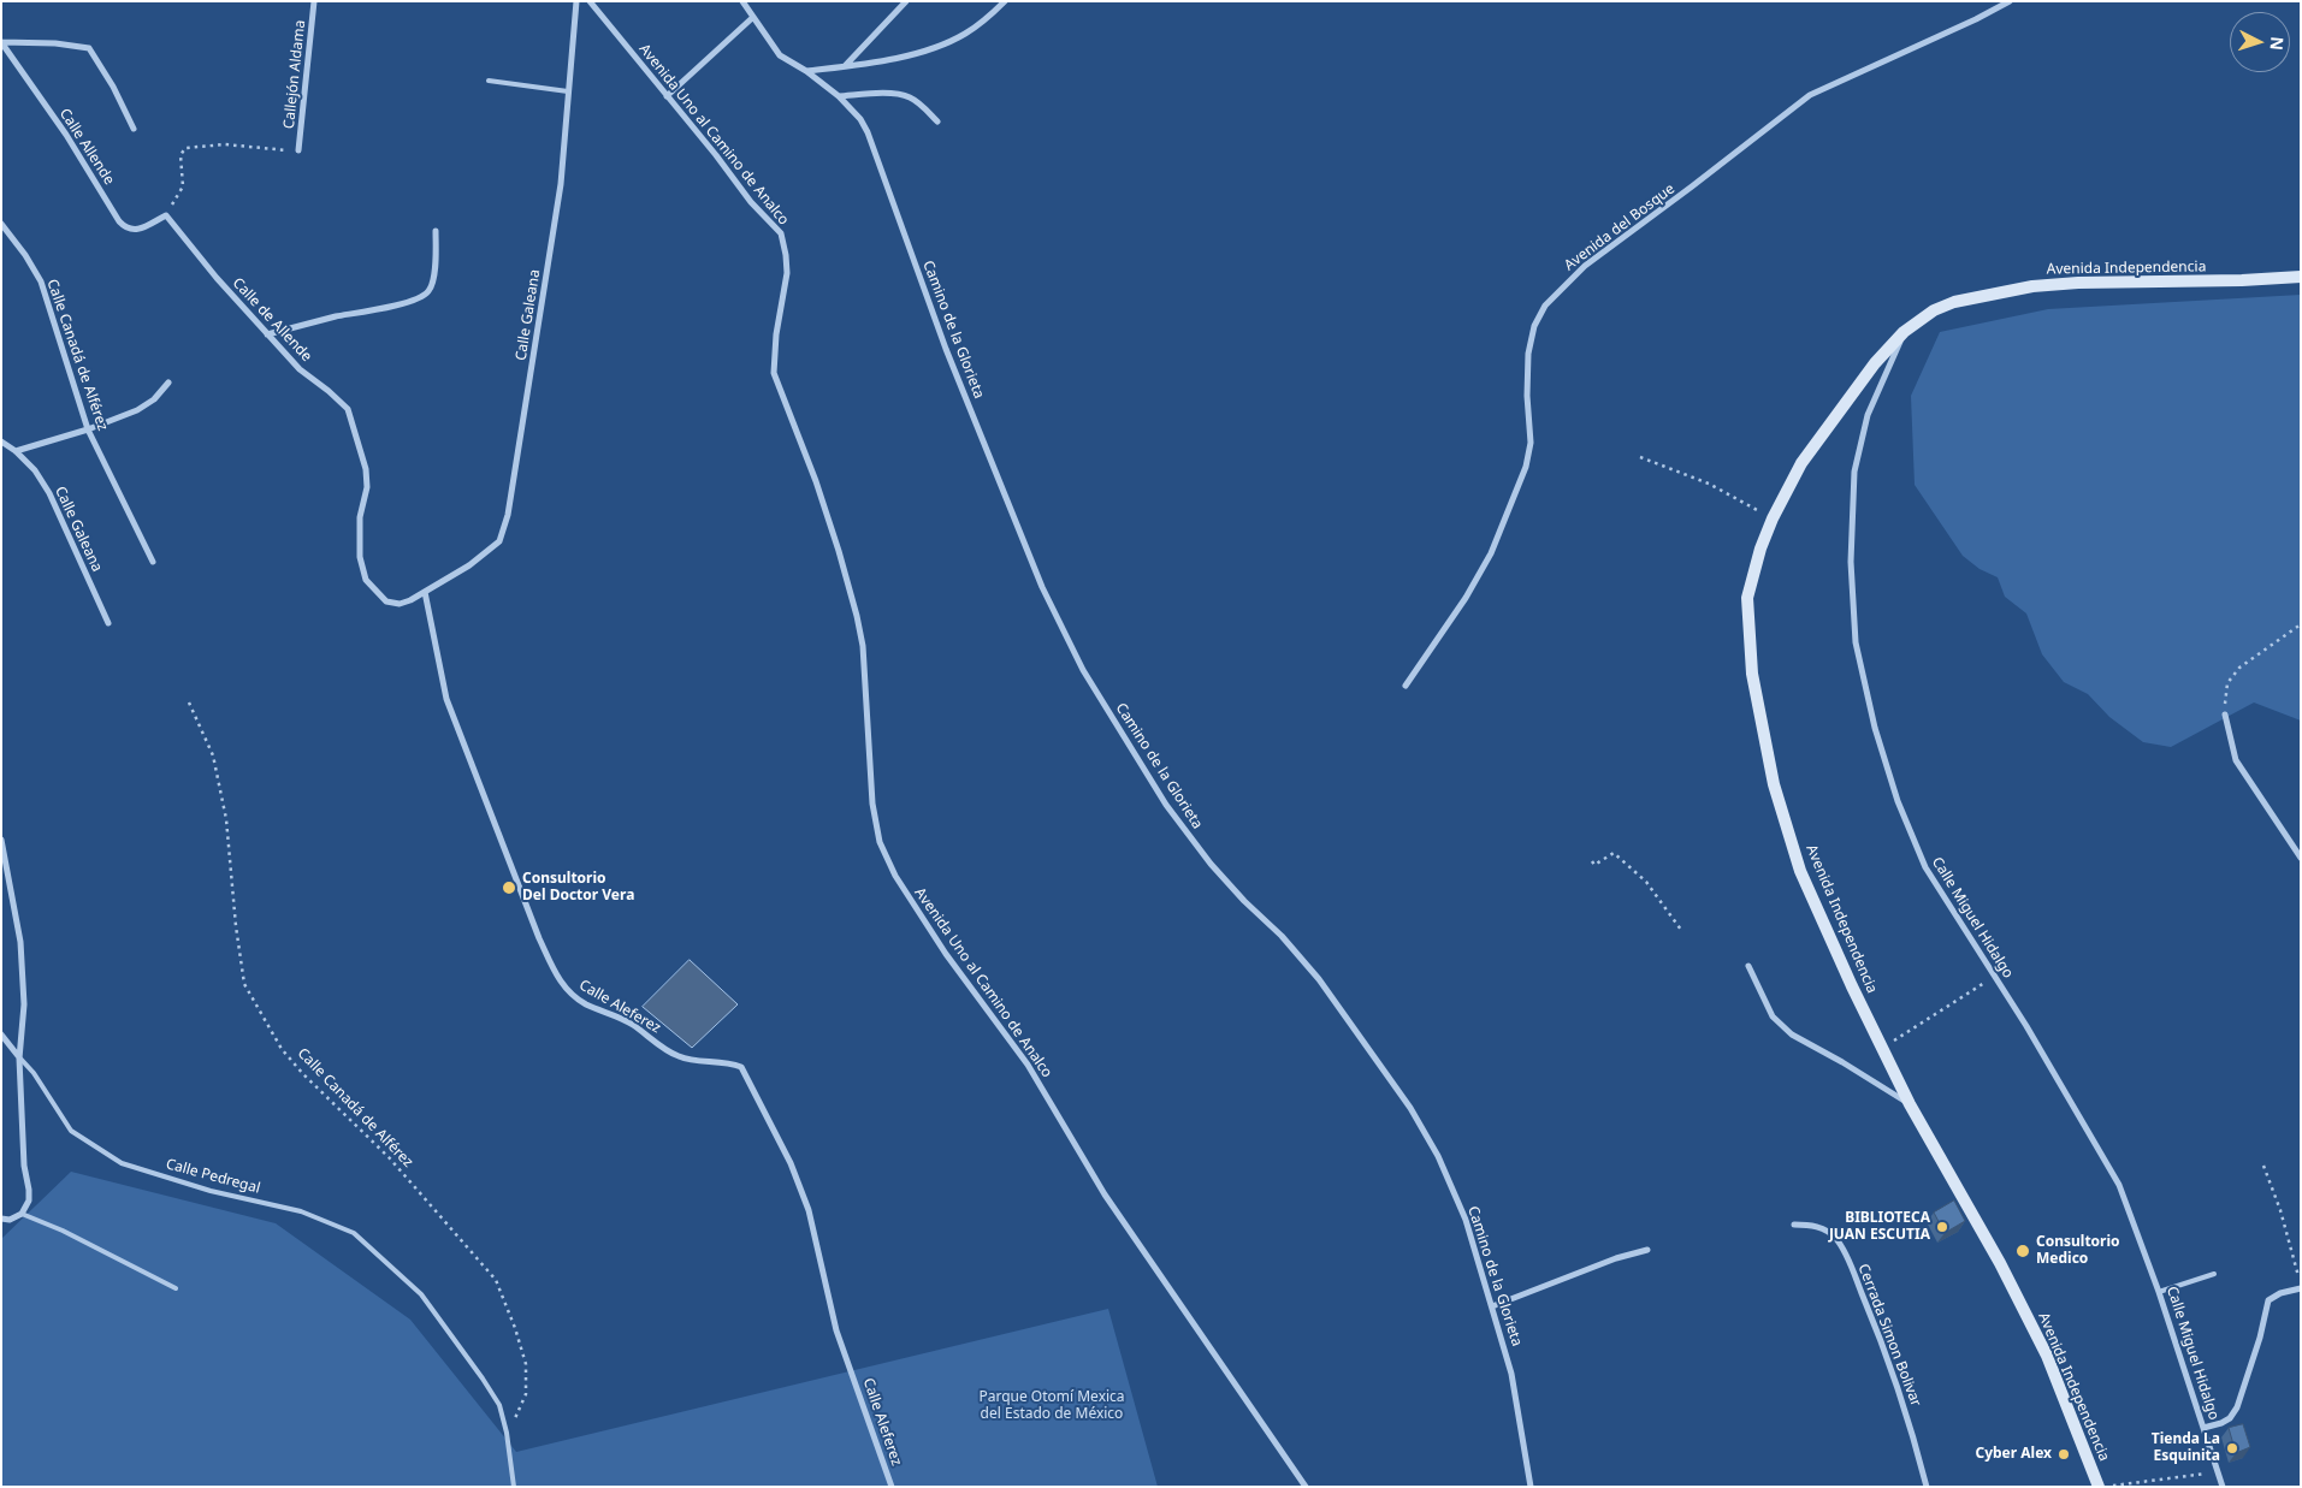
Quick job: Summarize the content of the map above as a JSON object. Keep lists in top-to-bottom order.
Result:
{
  "streets": {
    "street": [
      "Callejón Aldama",
      "Avenida Uno al Camino de Analco",
      "Calle Allende",
      "Avenida del Bosque",
      "Avenida Independencia",
      "Calle Galeana",
      "Calle de Allende",
      "Camino de la Glorieta",
      "Calle Canadá de Alférez",
      "Calle Miguel Hidalgo",
      "Calle Aleferez",
      "Cerrada Simon Bolivar"
    ],
    "lane": ["Calle Pedregal"]
  },
  "crossings": [
    ["Calle Allende", "Calle de Allende"],
    ["Avenida Independencia", "Calle Miguel Hidalgo"],
    ["Calle Galeana", "Calle de Allende"],
    ["Calle Galeana", "Calle Aleferez"],
    ["Calle de Allende", "Calle Aleferez"],
    ["Calle Canadá de Alférez", "Calle Pedregal"]
  ],
  "parks": ["Parque Otomí Mexica del Estado de México"],
  "places": [
    "Consultorio Del Doctor Vera",
    "BIBLIOTECA JUAN ESCUTIA",
    "Consultorio Medico",
    "Tienda La Esquinita",
    "Cyber Alex"
  ],
  "north": "right"
}
